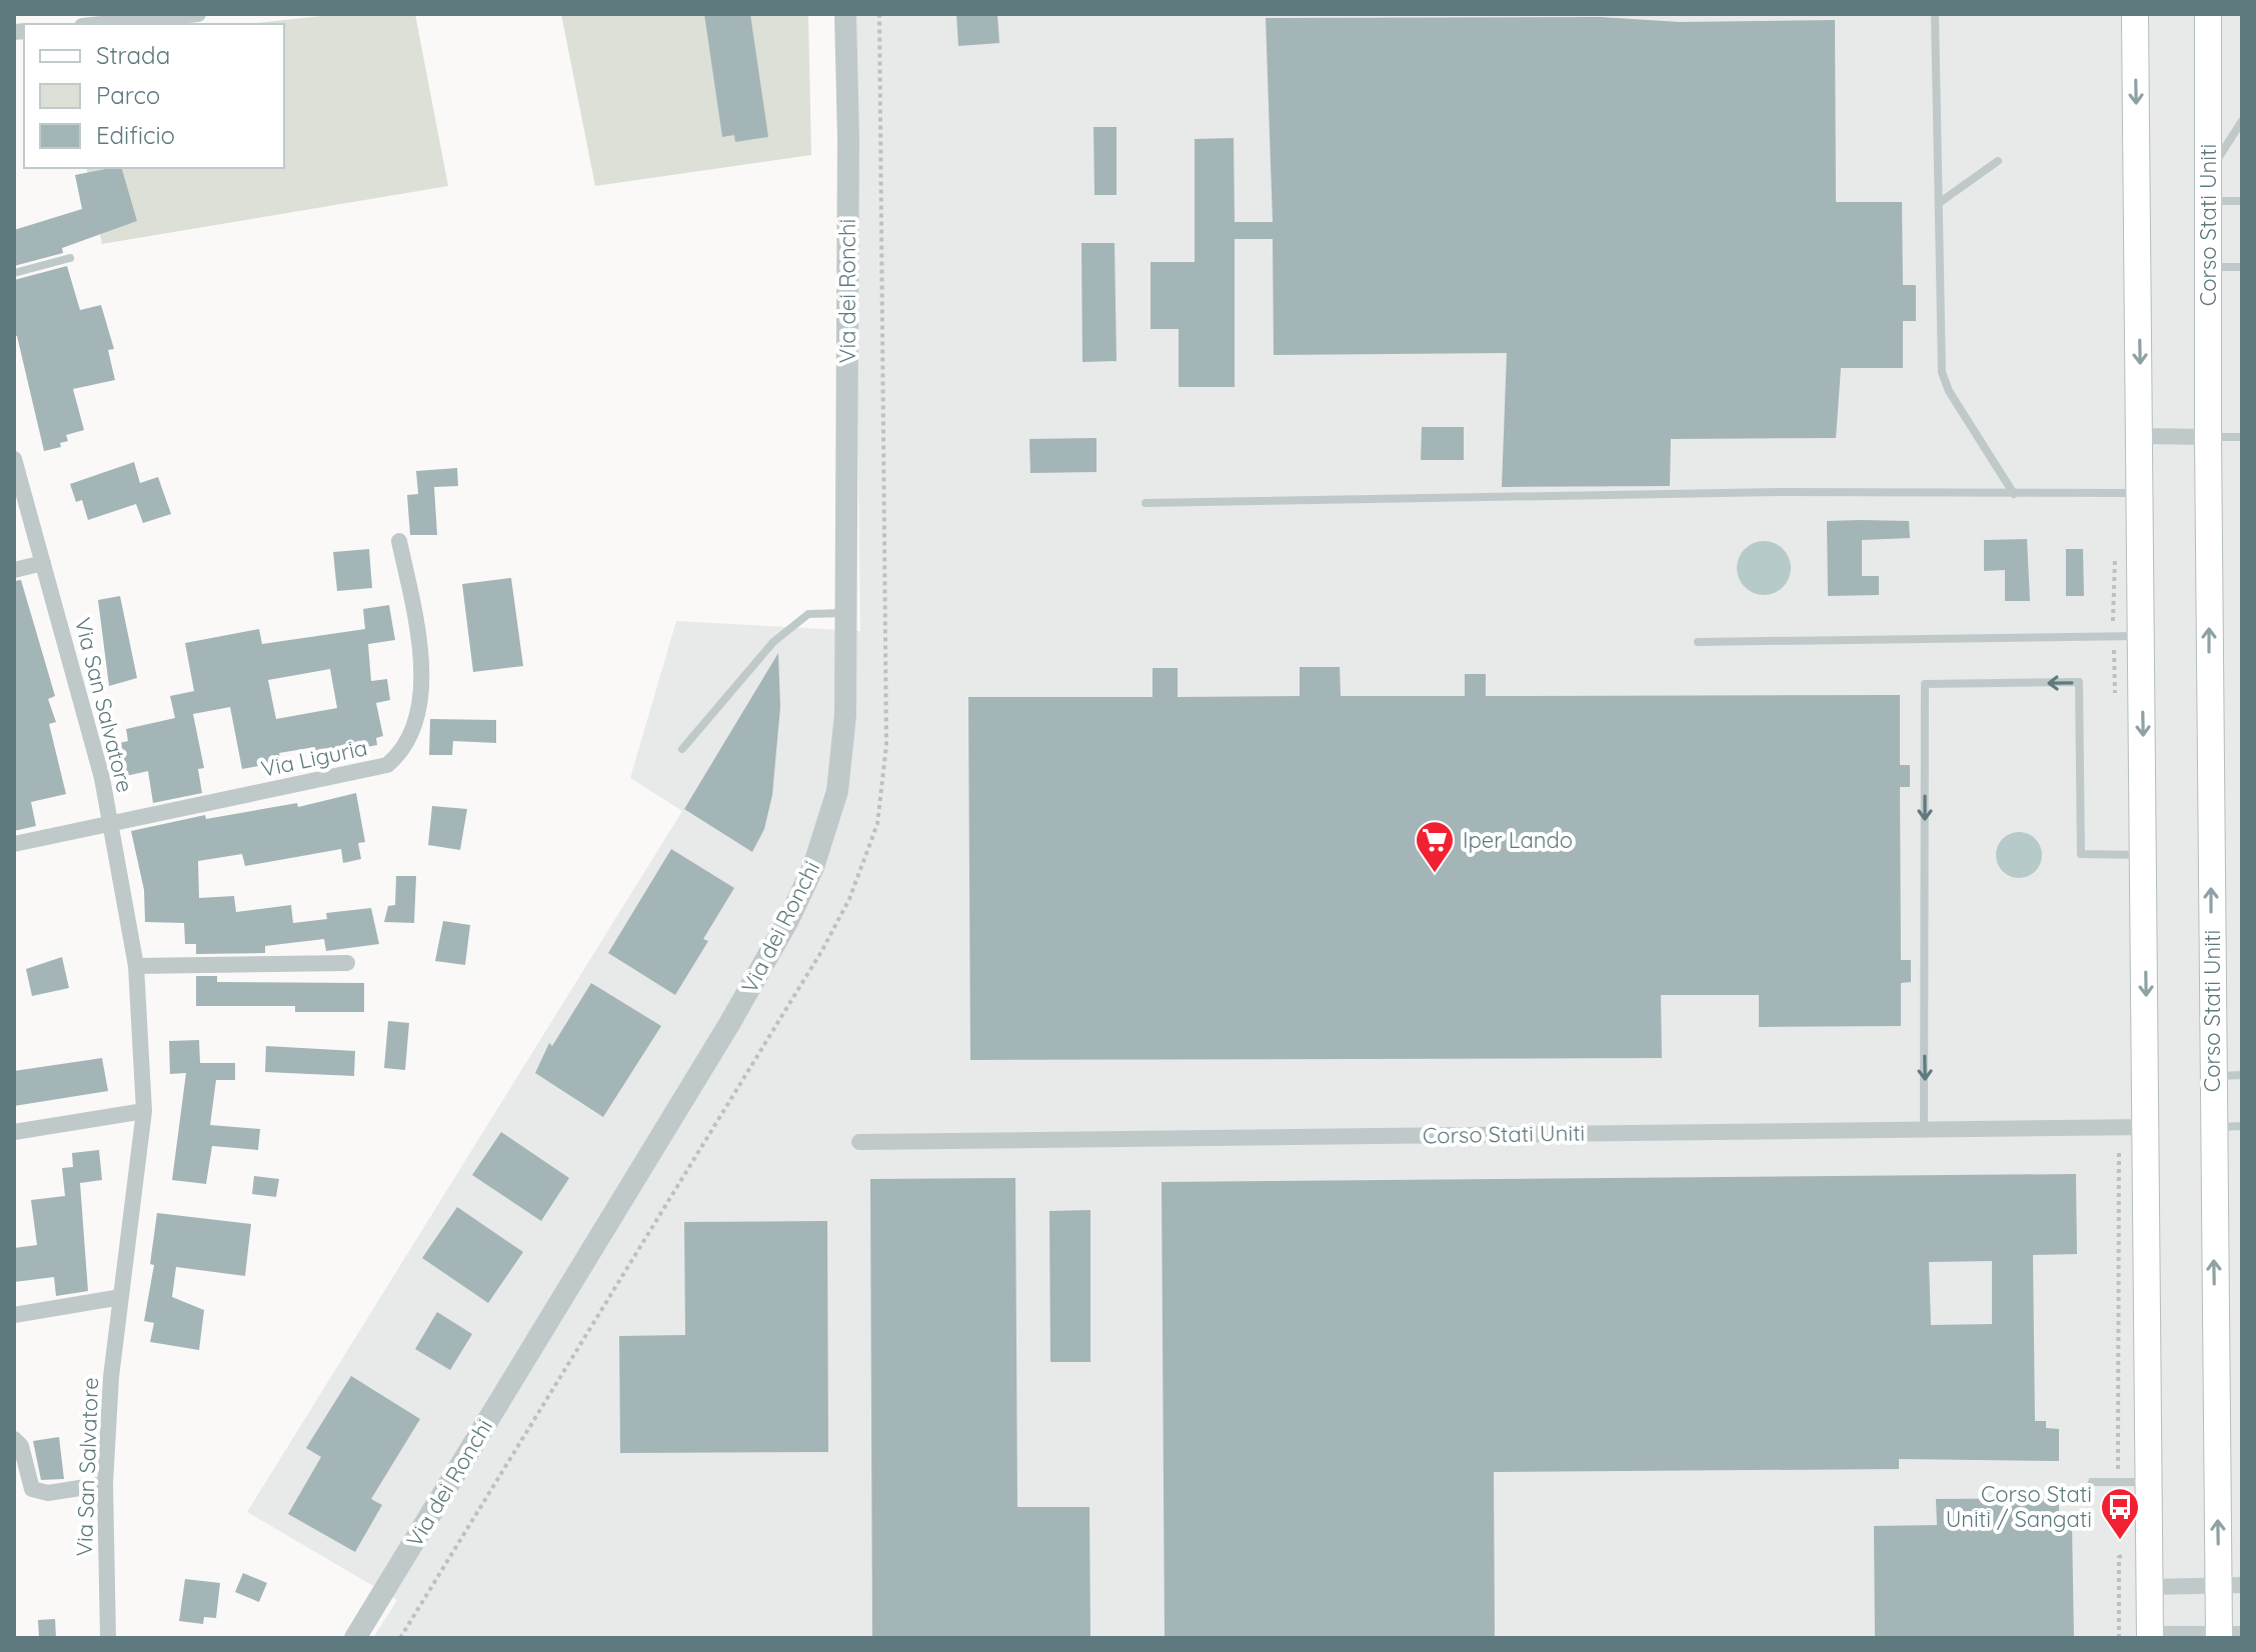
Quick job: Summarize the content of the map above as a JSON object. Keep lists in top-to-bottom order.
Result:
{
  "streets": {
    "main road": ["Corso Stati Uniti"],
    "street": ["Via dei Ronchi", "Via San Salvatore", "Via Liguria"]
  },
  "crossings": [
    ["Via San Salvatore", "Via Liguria"]
  ],
  "places": {
    "supermarket": ["Iper Lando"],
    "bus stop": ["Corso Stati Uniti / Sangati"]
  },
  "legend": ["Strada", "Parco", "Edificio"]
}
